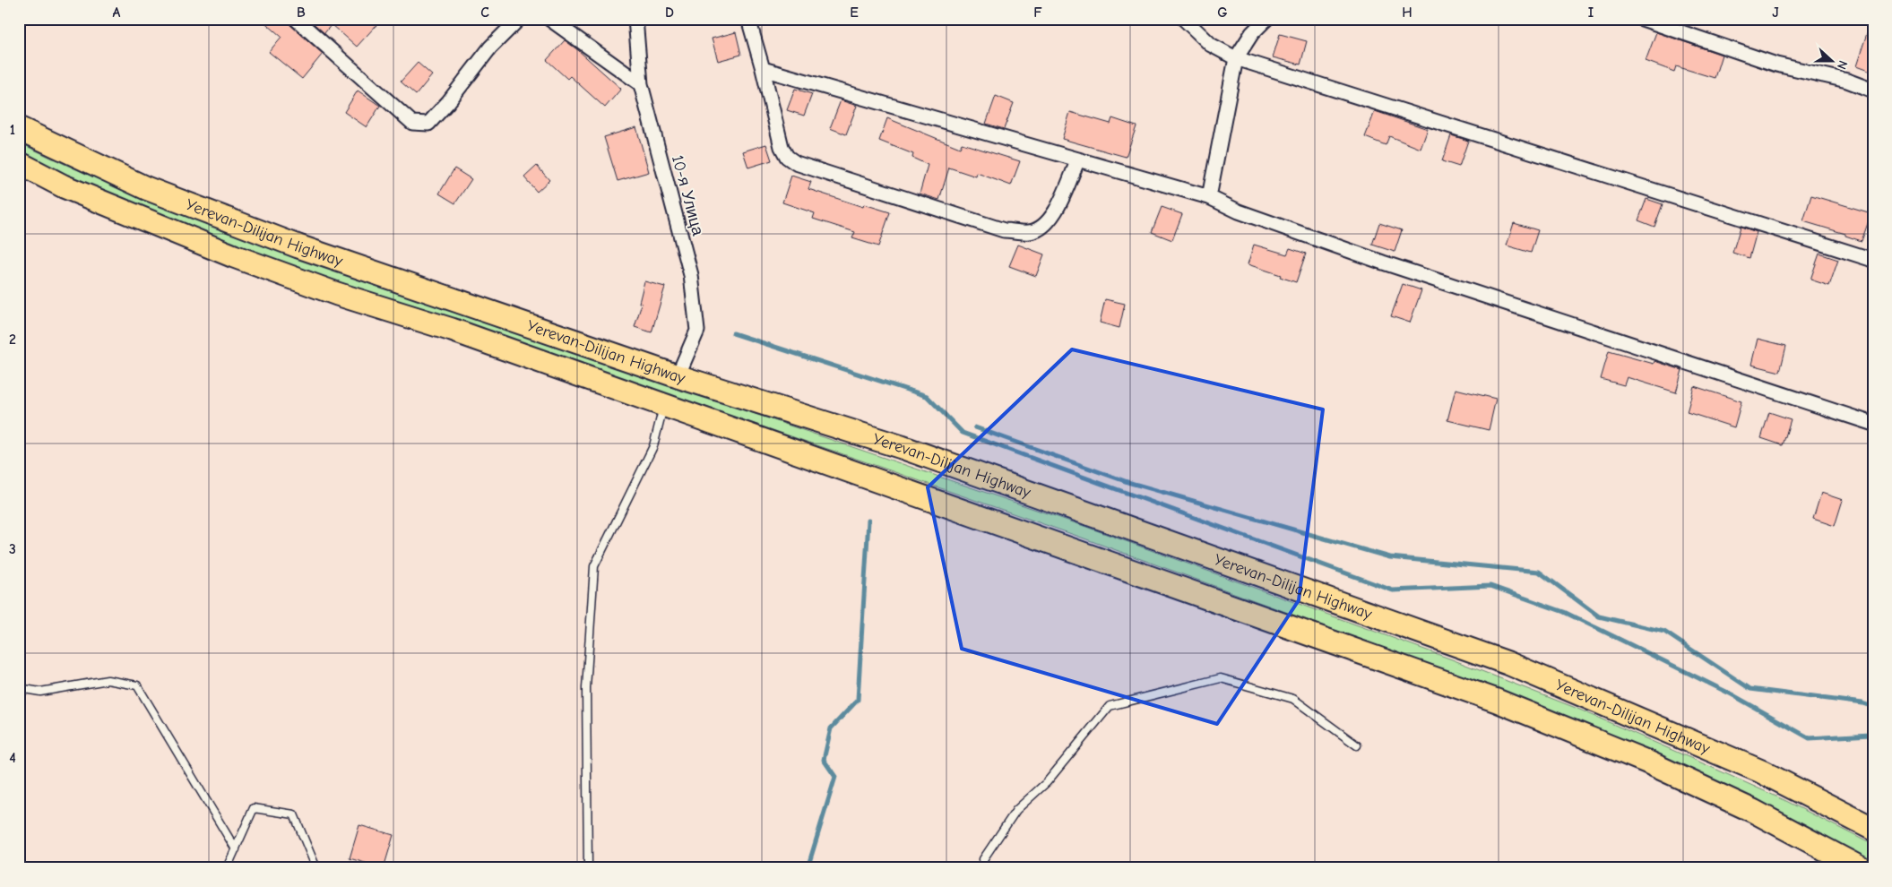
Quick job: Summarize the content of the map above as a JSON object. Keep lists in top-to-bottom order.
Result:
{
  "streets": {
    "highway": ["Yerevan-Dilijan Highway"],
    "street": ["10-я Улица"]
  },
  "crossings": [
    ["10-я Улица", "Yerevan-Dilijan Highway"]
  ],
  "north": "right",
  "grid": {
    "columns": [
      "A",
      "B",
      "C",
      "D",
      "E",
      "F",
      "G",
      "H",
      "I",
      "J"
    ],
    "rows": [
      "1",
      "2",
      "3",
      "4"
    ]
  }
}
